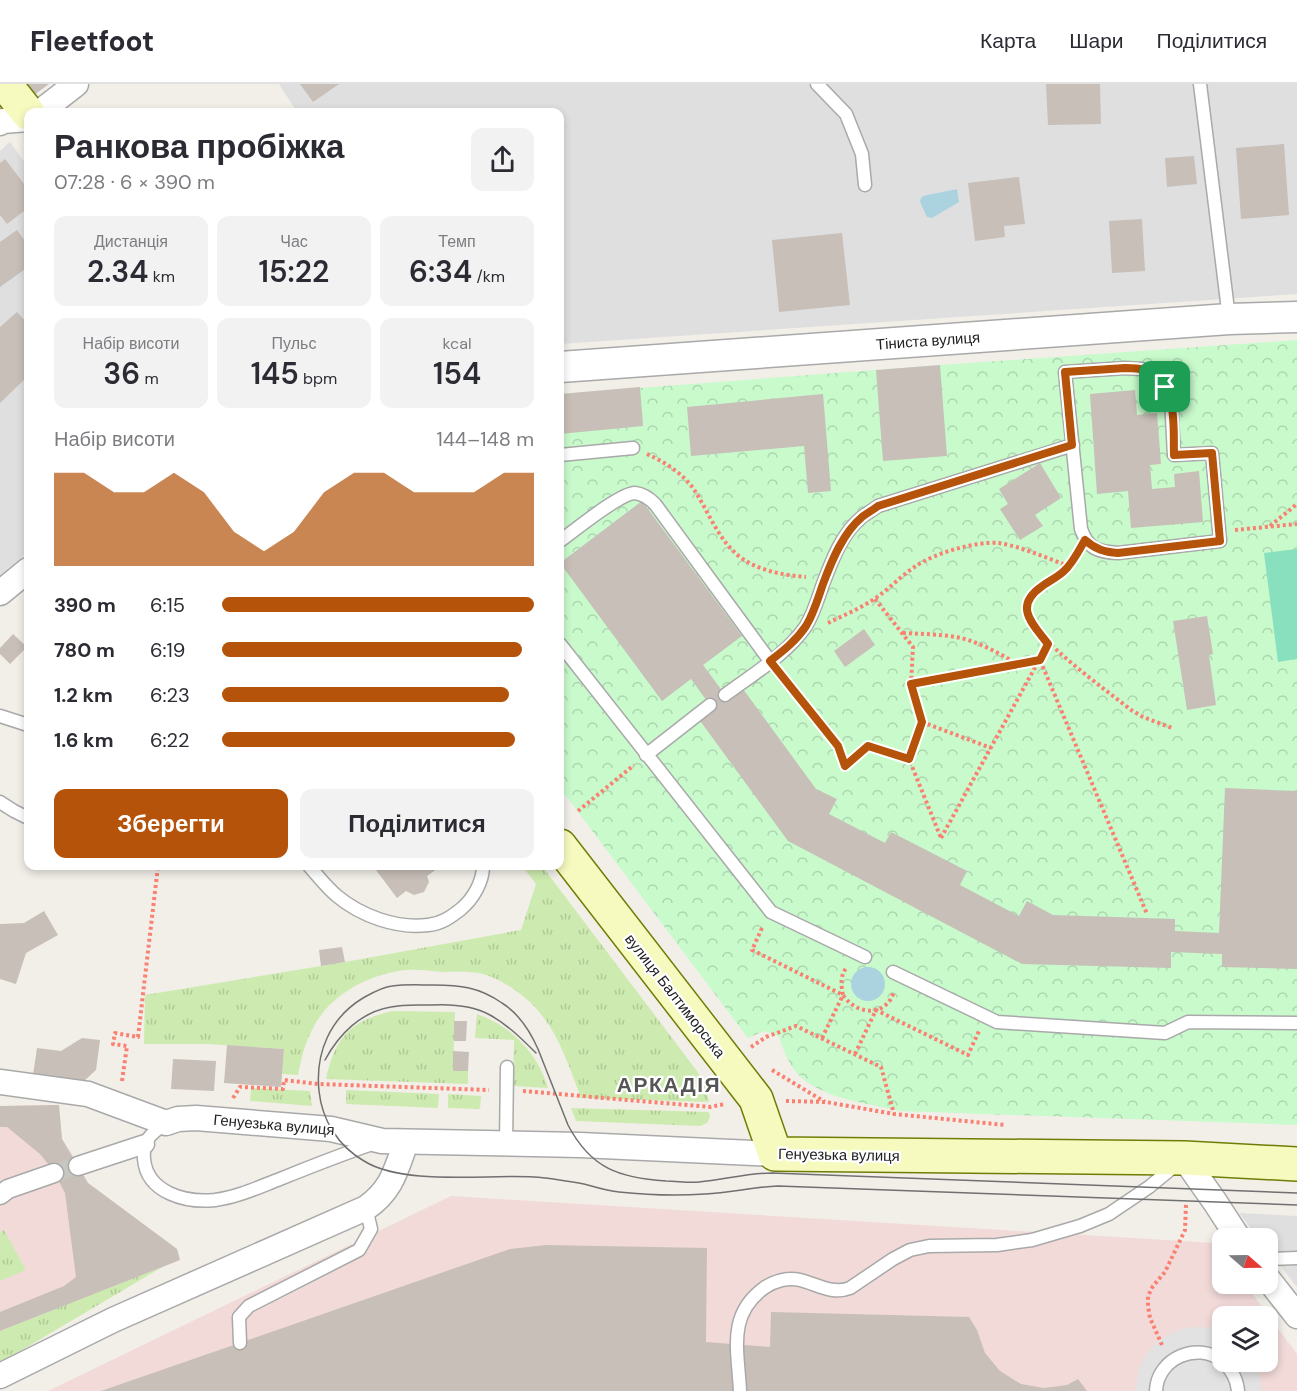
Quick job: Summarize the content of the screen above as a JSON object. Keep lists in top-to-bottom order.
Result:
{
  "streets": {
    "main road": ["вулиця Балтиморська", "Генуезька вулиця"],
    "street": ["Тіниста вулиця"]
  },
  "crossings": [
    ["вулиця Балтиморська", "Генуезька вулиця"]
  ],
  "districts": ["АРКАДІЯ"],
  "north": "right",
  "page": {
    "header": "Fleetfoot",
    "nav": ["Карта", "Шари", "Поділитися"],
    "heading": ["Ранкова пробіжка", "07:28 · 6 × 390 m"],
    "stats": [
      ["Дистанція", "2.34 km"],
      ["Час", "15:22"],
      ["Темп", "6:34 /km"],
      ["Набір висоти", "36 m"],
      ["Пульс", "145 bpm"],
      ["kcal", "154"]
    ],
    "chart": ["Набір висоти", "144–148 m"],
    "list": [
      {
        "name": "390 m",
        "note": "6:15"
      },
      {
        "name": "780 m",
        "note": "6:19"
      },
      {
        "name": "1.2 km",
        "note": "6:23"
      },
      {
        "name": "1.6 km",
        "note": "6:22"
      }
    ],
    "buttons": ["Зберегти", "Поділитися"]
  }
}
